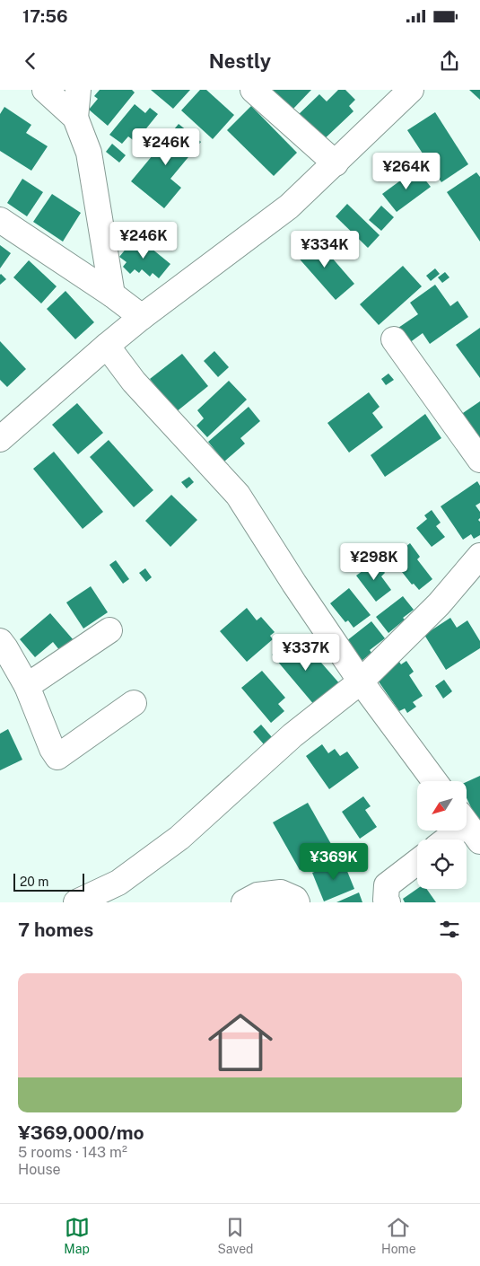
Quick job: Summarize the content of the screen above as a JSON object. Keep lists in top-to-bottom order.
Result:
{
  "scale_bar": "20 m",
  "north": "bottom left",
  "page": {
    "status": "17:56",
    "header": "Nestly",
    "price": [
      "¥246K",
      "¥264K",
      "¥246K",
      "¥334K",
      "¥298K",
      "¥337K",
      "¥369K"
    ],
    "scale": "20 m",
    "heading": "7 homes",
    "list": [
      {
        "name": "¥369,000/mo",
        "note": "5 rooms · 143 m² · House"
      }
    ],
    "tabs": ["Map", "Saved", "Home"]
  }
}
